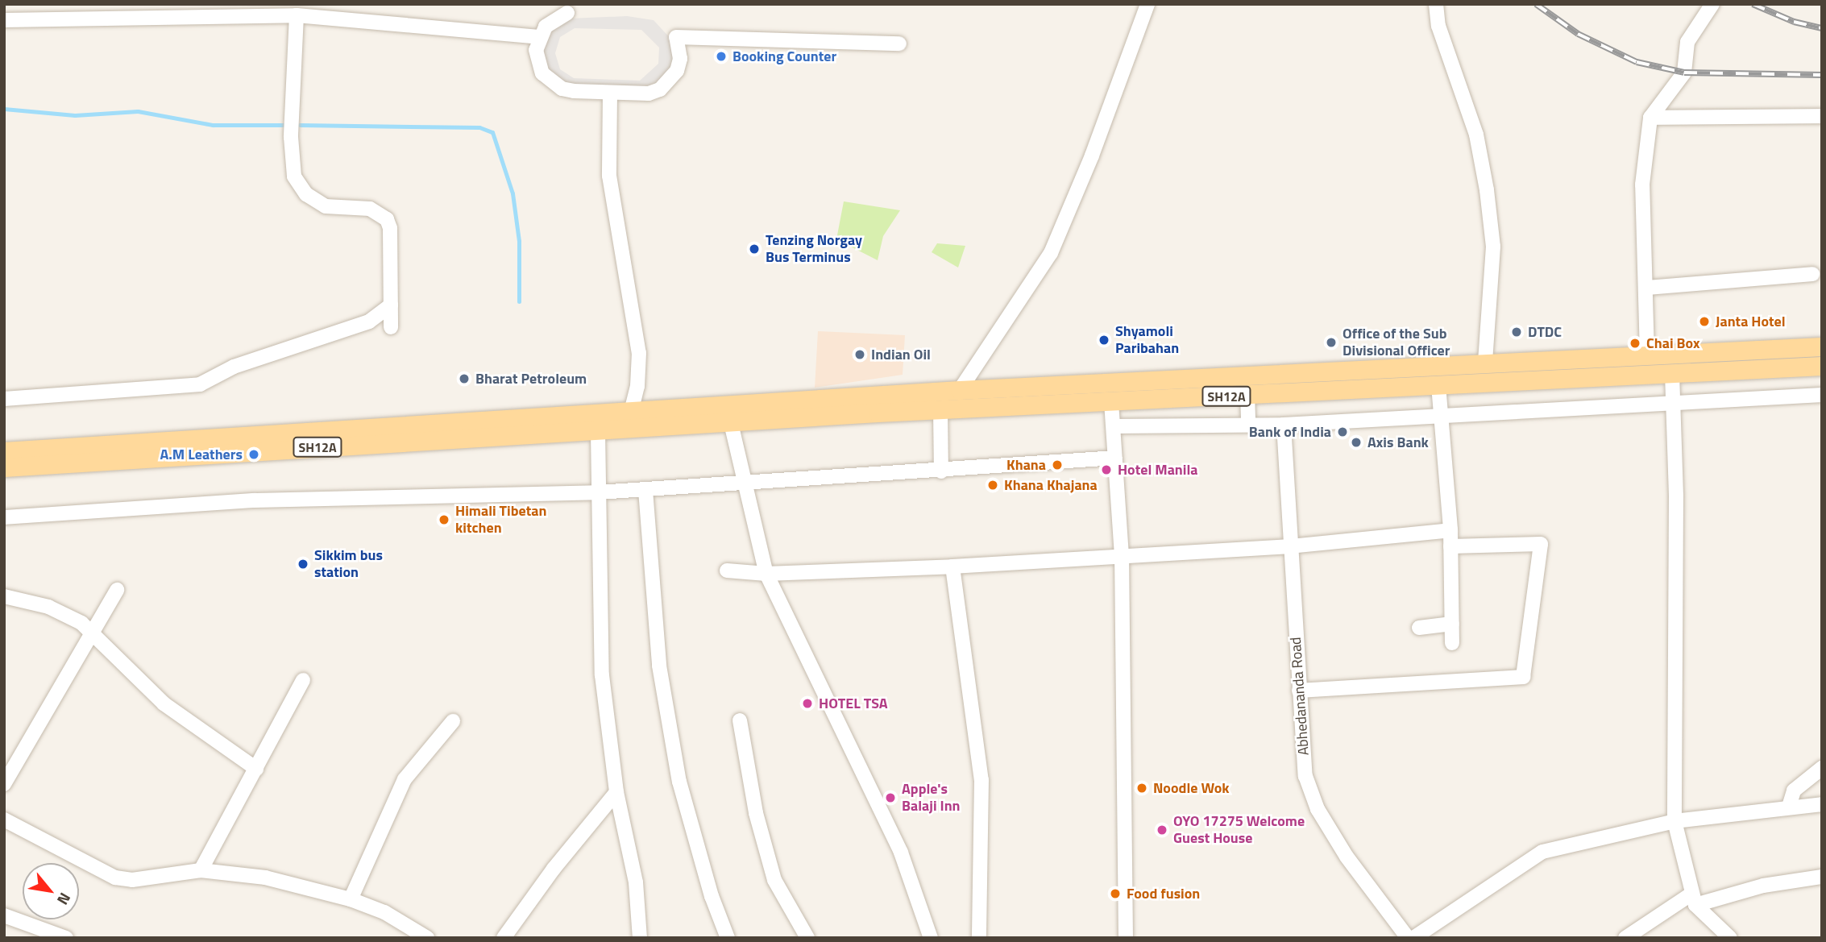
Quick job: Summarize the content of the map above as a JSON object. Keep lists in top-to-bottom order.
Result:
{
  "streets": {
    "main road": ["SH12A"],
    "street": ["Abhedananda Road"]
  },
  "places": [
    "Booking Counter",
    "Tenzing Norgay Bus Terminus",
    "Janta Hotel",
    "DTDC",
    "Shyamoli Paribahan",
    "Office of the Sub Divisional Officer",
    "Chai Box",
    "Indian Oil",
    "Bharat Petroleum",
    "Bank of India",
    "Axis Bank",
    "A.M Leathers",
    "Khana",
    "Hotel Manila",
    "Khana Khajana",
    "Himali Tibetan kitchen",
    "Sikkim bus station",
    "HOTEL TSA",
    "Noodle Wok",
    "Apple's Balaji Inn",
    "OYO 17275 Welcome Guest House",
    "Food fusion"
  ],
  "north": "bottom right"
}
